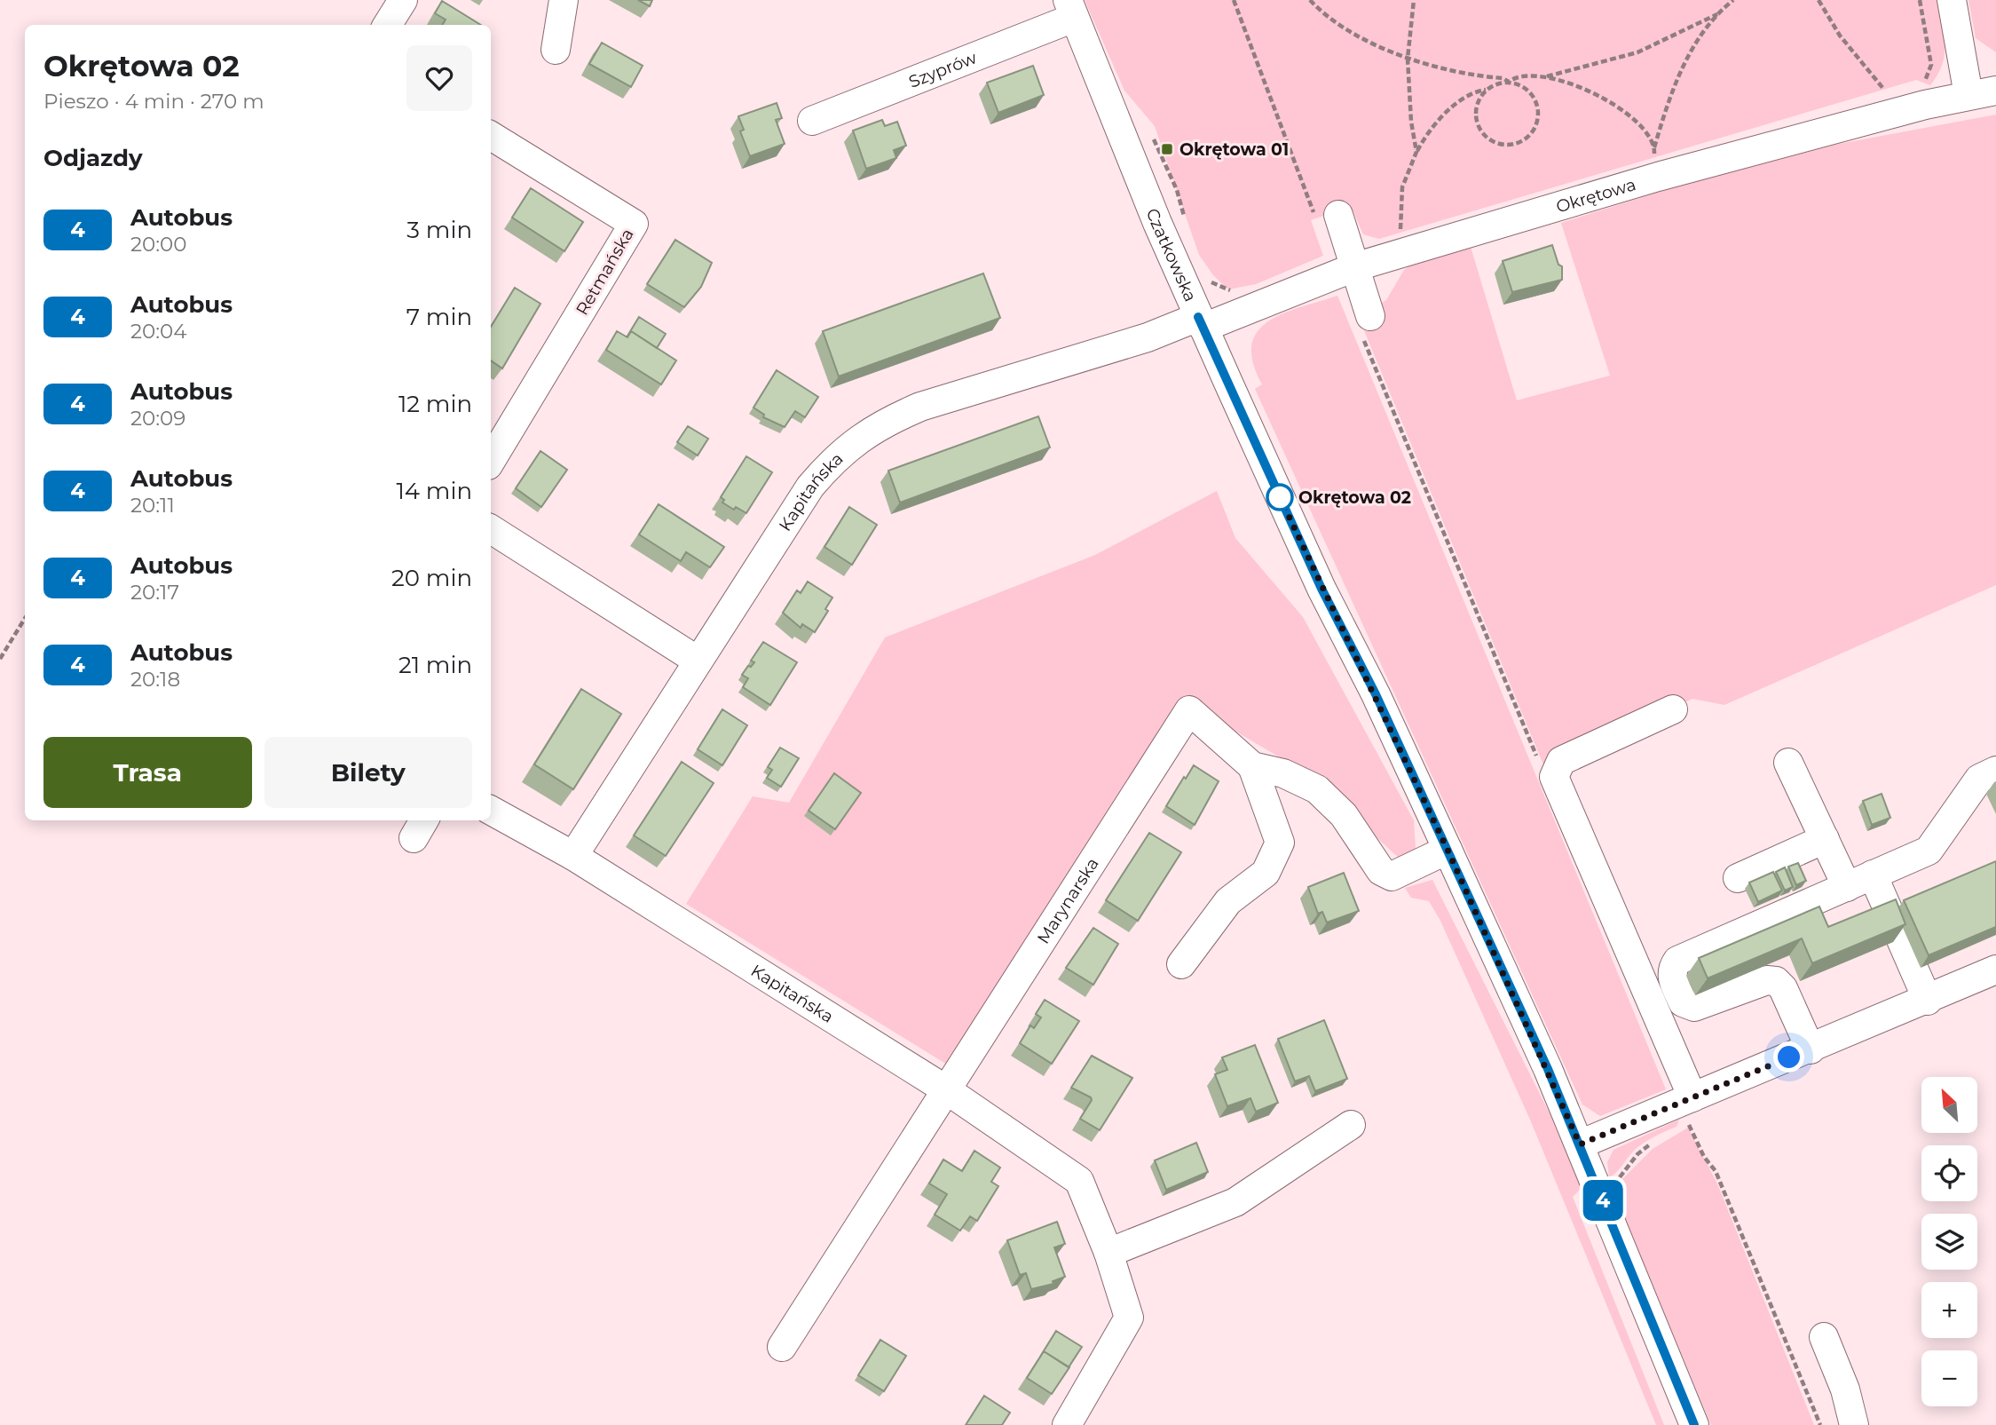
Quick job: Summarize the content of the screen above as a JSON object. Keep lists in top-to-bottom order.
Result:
{
  "streets": {
    "street": [
      "Szyprów",
      "Okrętowa",
      "Czatkowska",
      "Retmańska",
      "Kapitańska",
      "Marynarska"
    ]
  },
  "crossings": [
    ["Szyprów", "Czatkowska"],
    ["Okrętowa", "Czatkowska"],
    ["Okrętowa", "Kapitańska"],
    ["Czatkowska", "Kapitańska"],
    ["Kapitańska", "Marynarska"]
  ],
  "places": {
    "transit": ["Okrętowa 01"],
    "other": ["Okrętowa 02"]
  },
  "lines": ["bus line 4"],
  "north": "top left",
  "page": {
    "on_map": "4",
    "heading": [
      ["Okrętowa 02", "Pieszo · 4 min · 270 m"],
      "Odjazdy"
    ],
    "list": [
      {
        "mark": "4",
        "name": "Autobus",
        "note": "20:00",
        "value": "3 min"
      },
      {
        "mark": "4",
        "name": "Autobus",
        "note": "20:04",
        "value": "7 min"
      },
      {
        "mark": "4",
        "name": "Autobus",
        "note": "20:09",
        "value": "12 min"
      },
      {
        "mark": "4",
        "name": "Autobus",
        "note": "20:11",
        "value": "14 min"
      },
      {
        "mark": "4",
        "name": "Autobus",
        "note": "20:17",
        "value": "20 min"
      },
      {
        "mark": "4",
        "name": "Autobus",
        "note": "20:18",
        "value": "21 min"
      }
    ],
    "buttons": ["Trasa", "Bilety"],
    "map_buttons": ["+", "−"]
  }
}
